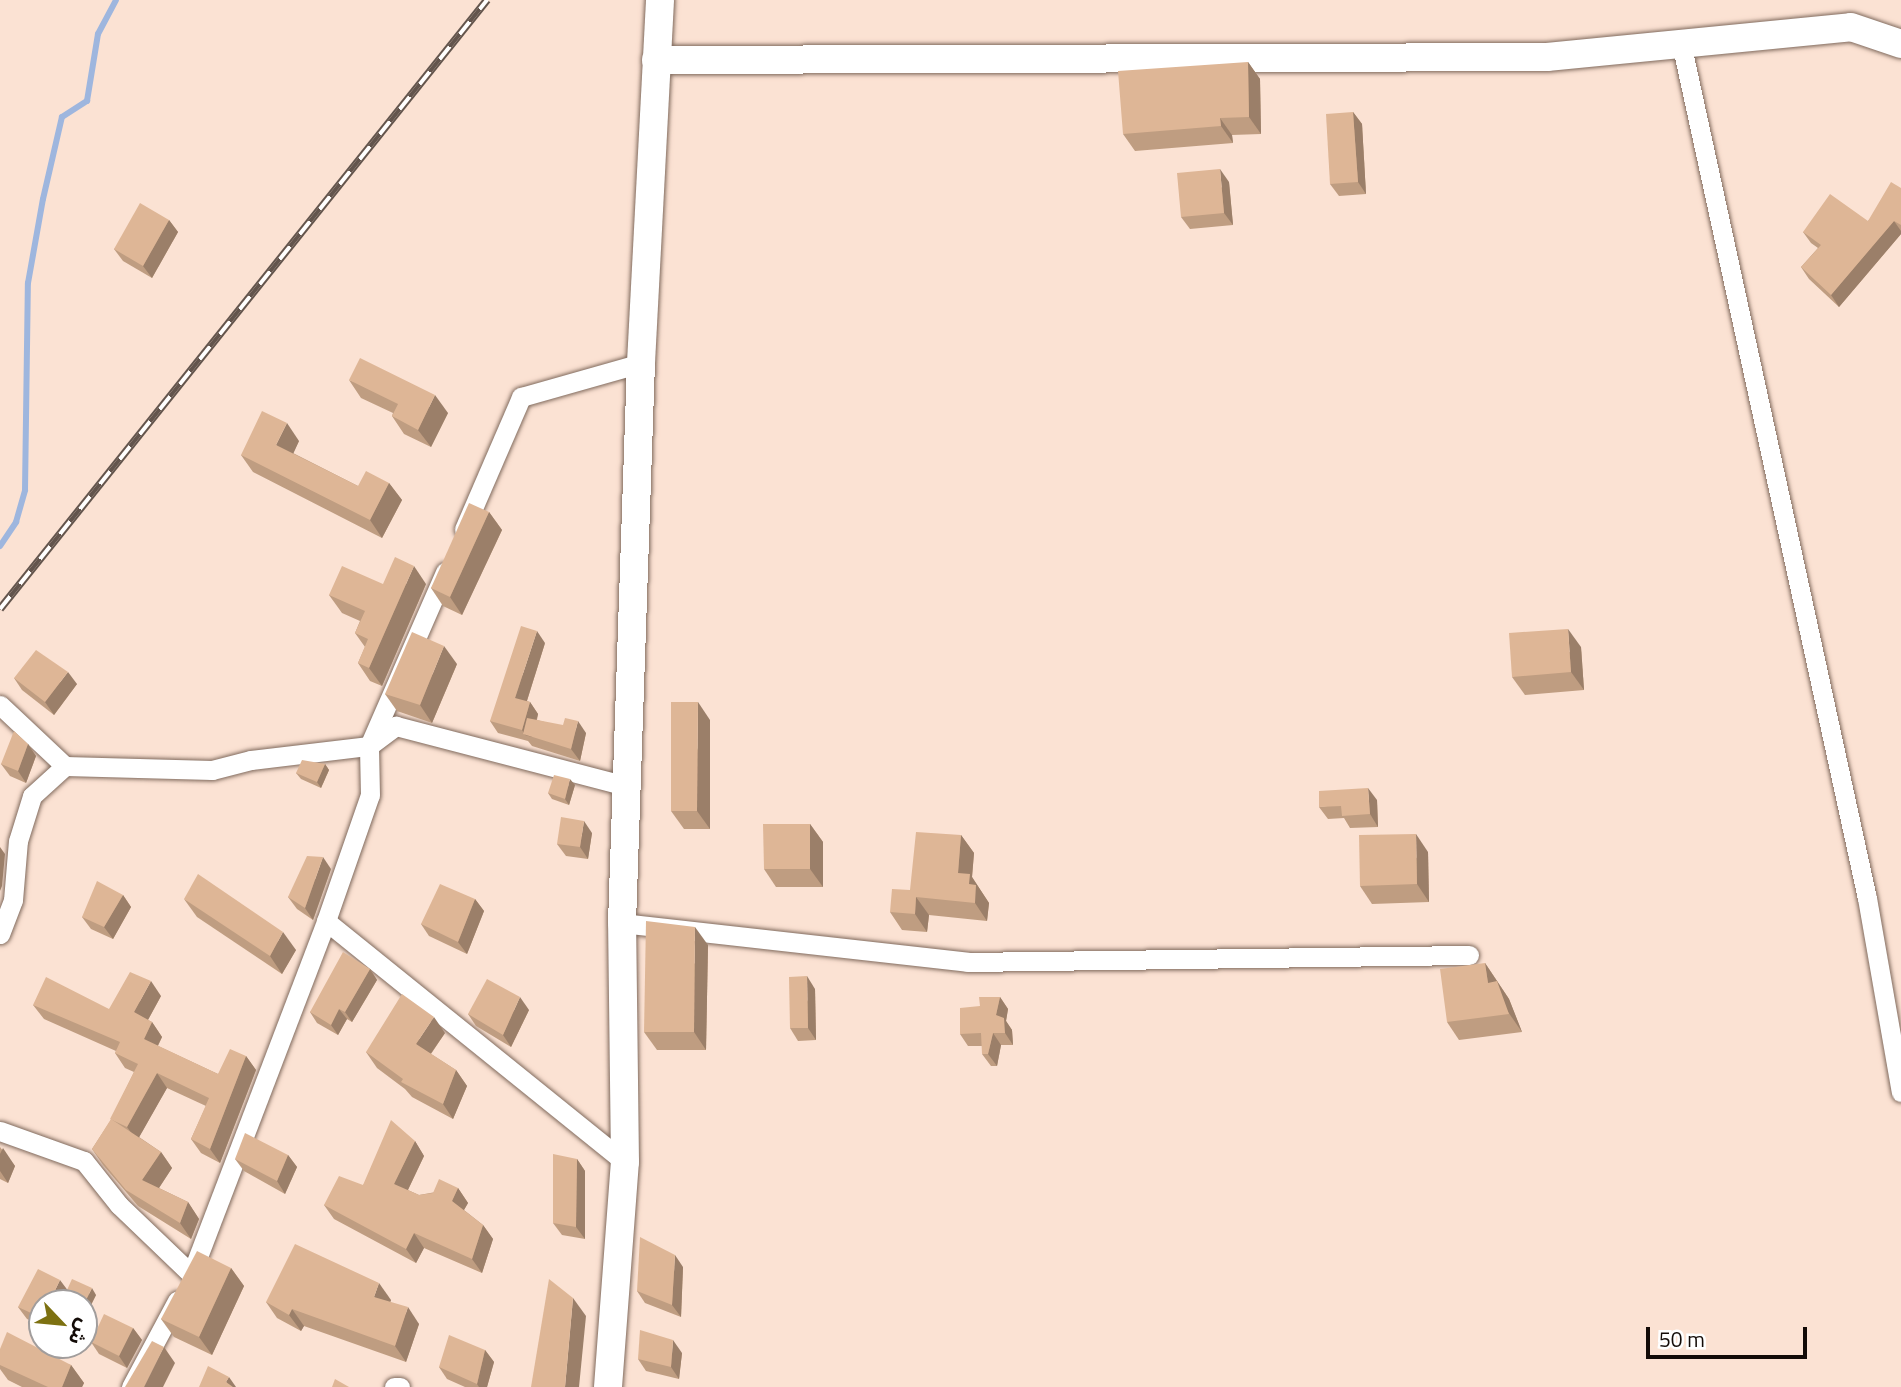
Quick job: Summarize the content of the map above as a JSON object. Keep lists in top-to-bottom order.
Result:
{
  "scale_bar": "50 m",
  "north": "bottom right"
}
